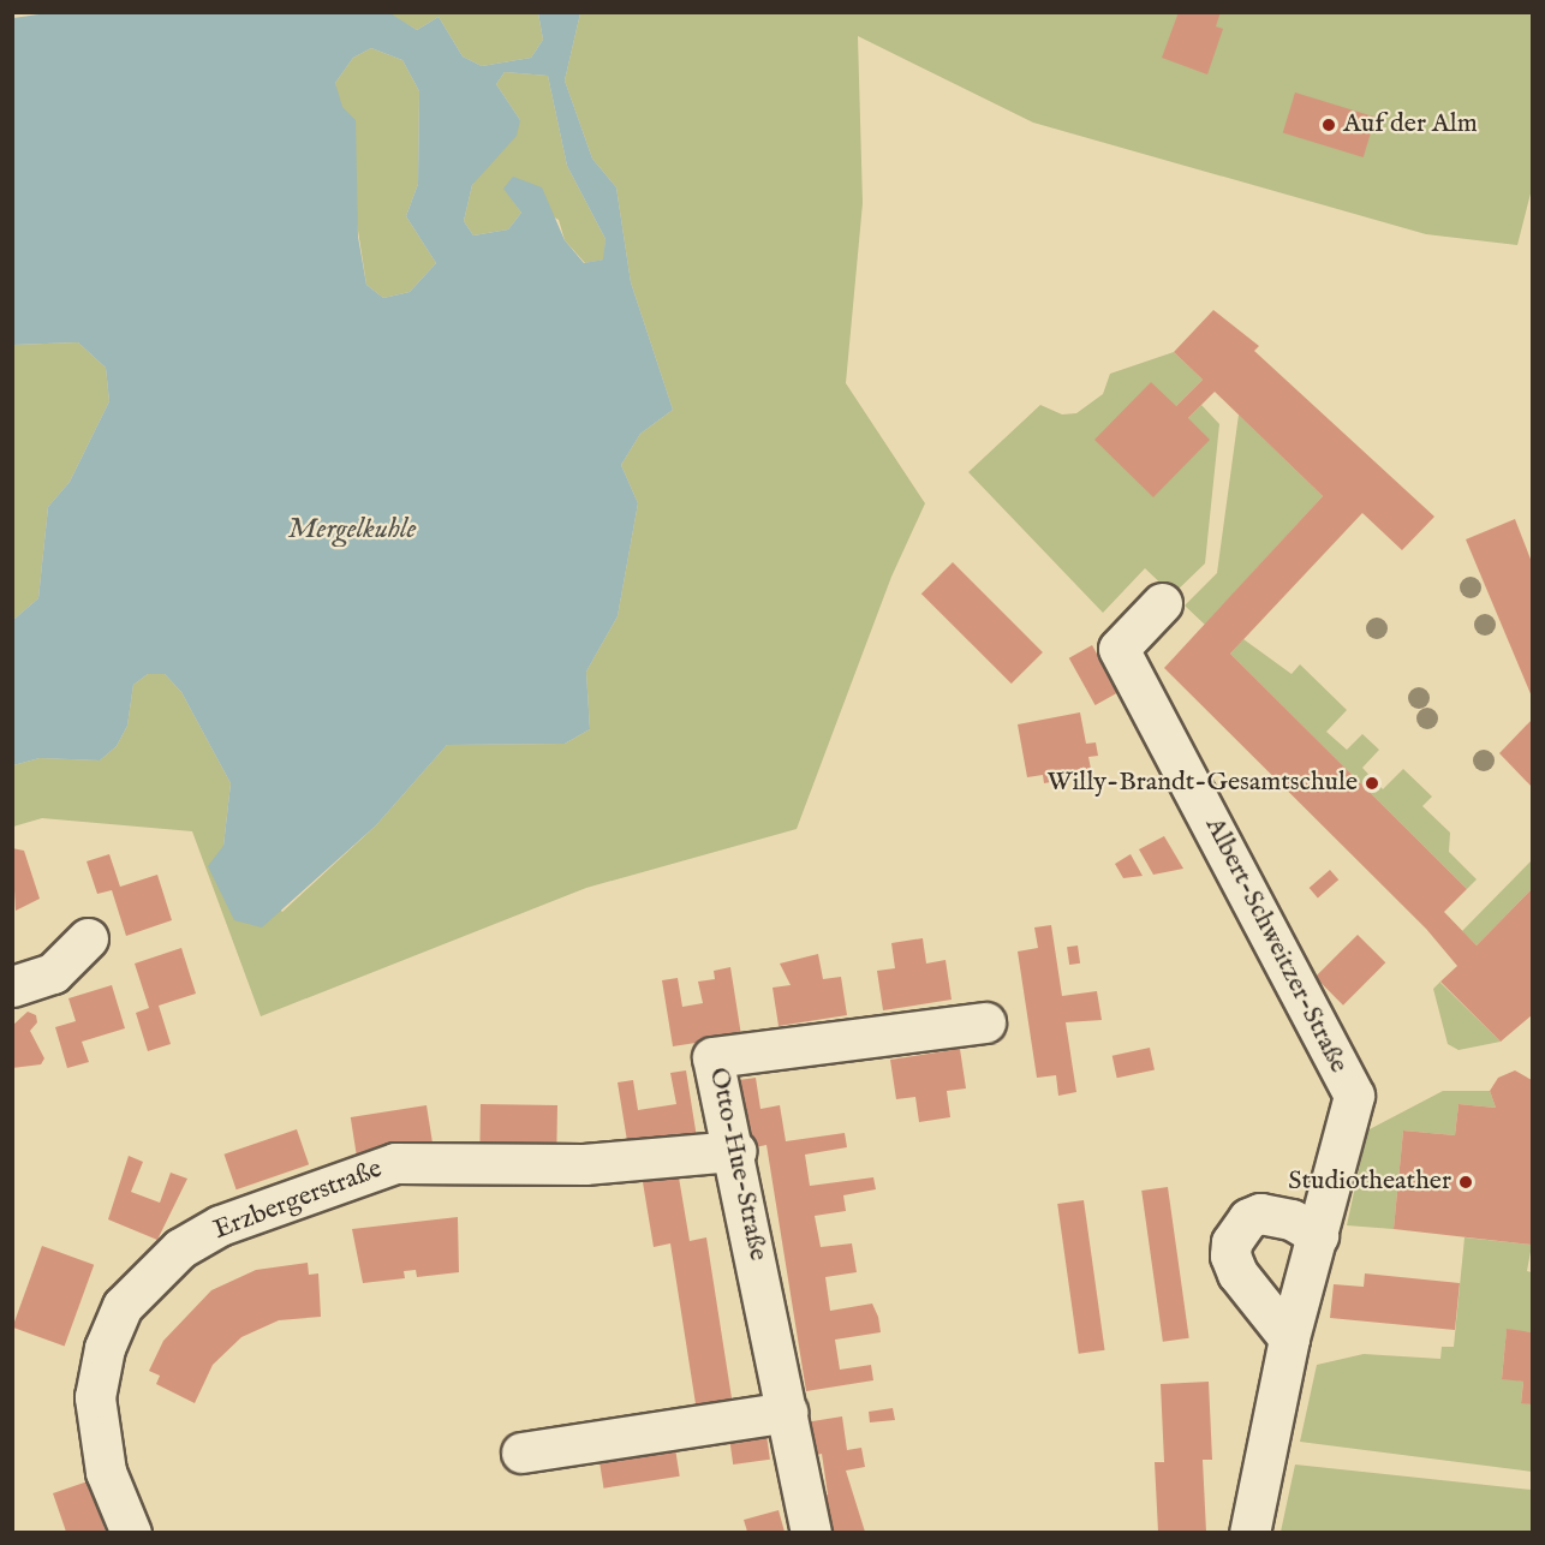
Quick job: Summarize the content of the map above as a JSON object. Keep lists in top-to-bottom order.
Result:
{
  "streets": {
    "street": ["Albert-Schweitzer-Straße", "Otto-Hue-Straße", "Erzbergerstraße"]
  },
  "crossings": [
    ["Otto-Hue-Straße", "Erzbergerstraße"]
  ],
  "water": ["Mergelkuhle"],
  "places": ["Auf der Alm", "Willy-Brandt-Gesamtschule", "Studiotheather"]
}
